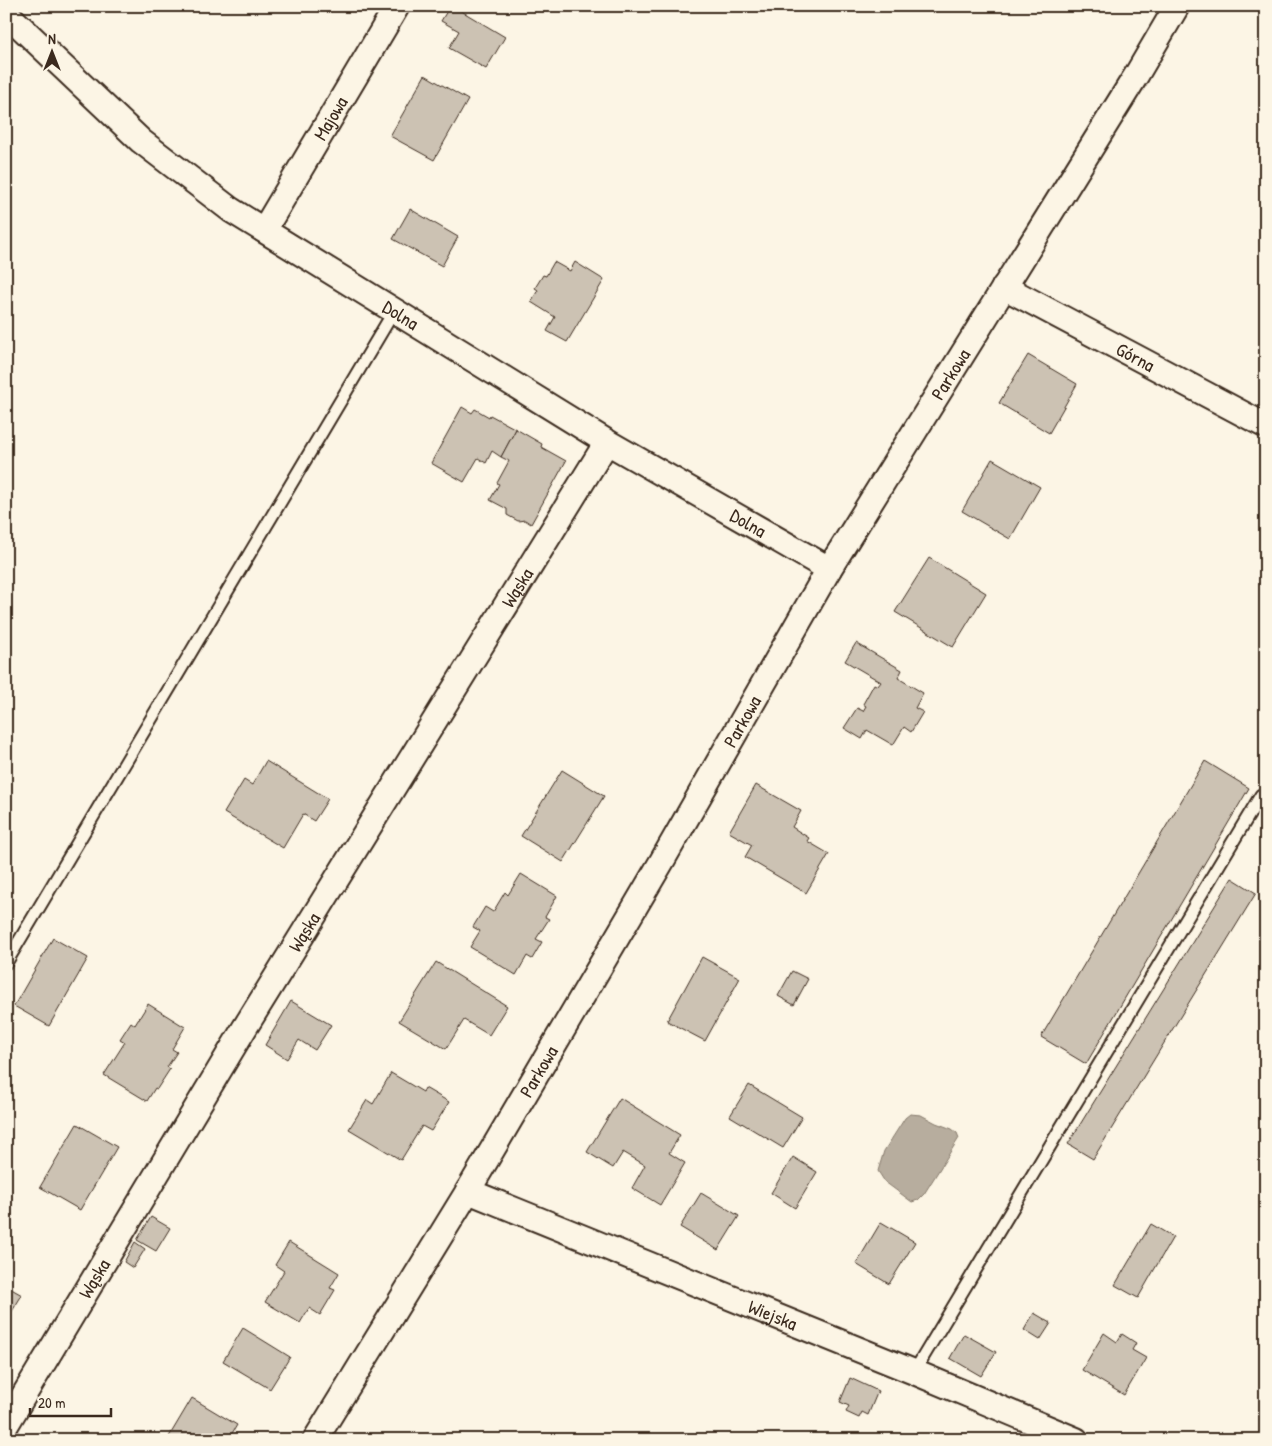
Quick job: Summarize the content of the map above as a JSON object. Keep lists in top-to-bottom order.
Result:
{
  "streets": {
    "street": [
      "Majowa",
      "Dolna",
      "Górna",
      "Parkowa",
      "Wąska",
      "Wiejska"
    ]
  },
  "crossings": [
    ["Majowa", "Dolna"],
    ["Dolna", "Parkowa"],
    ["Dolna", "Wąska"],
    ["Górna", "Parkowa"],
    ["Parkowa", "Wiejska"]
  ],
  "scale_bar": "20 m",
  "north": "top"
}
